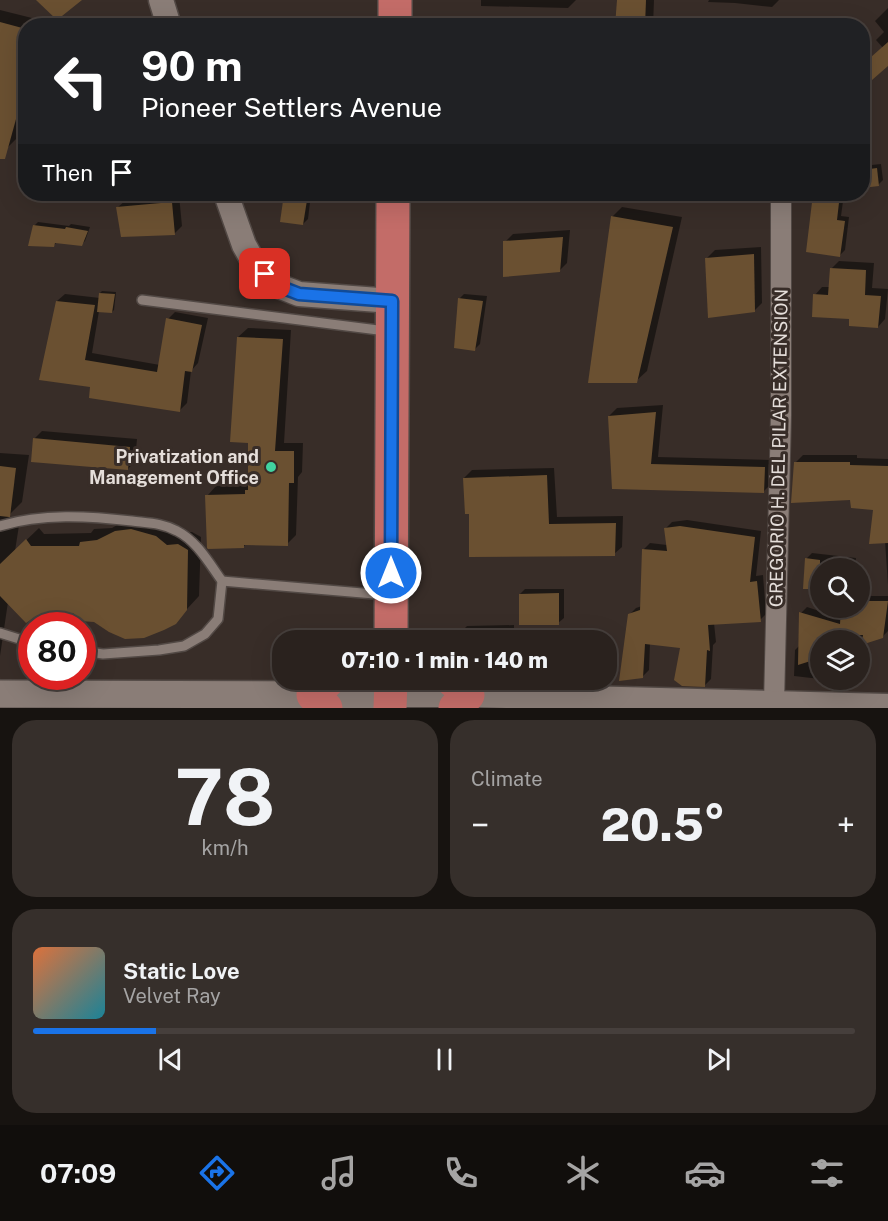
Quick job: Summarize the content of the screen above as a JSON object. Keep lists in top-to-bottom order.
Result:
{
  "streets": {
    "street": ["GREGORIO H. DEL PILAR EXTENSION"]
  },
  "places": ["Privatization and Management Office"],
  "page": {
    "turn": ["90 m", "Pioneer Settlers Avenue"],
    "then": "Then",
    "limit": "80",
    "trip": "07:10 · 1 min · 140 m",
    "tile": [
      ["78", "km/h"],
      "Climate"
    ],
    "heat": ["−", "20.5°", "+"],
    "song": ["Static Love", "Velvet Ray"],
    "tabs": "07:09"
  }
}
